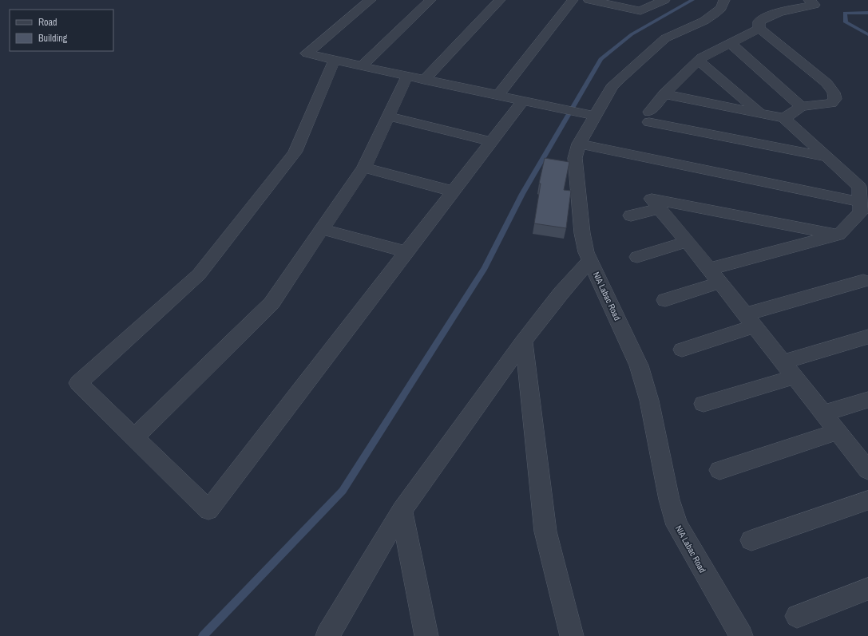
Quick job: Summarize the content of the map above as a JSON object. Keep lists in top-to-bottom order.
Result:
{
  "streets": {
    "street": ["NIA Labac Road"]
  },
  "legend": ["Road", "Building"]
}
